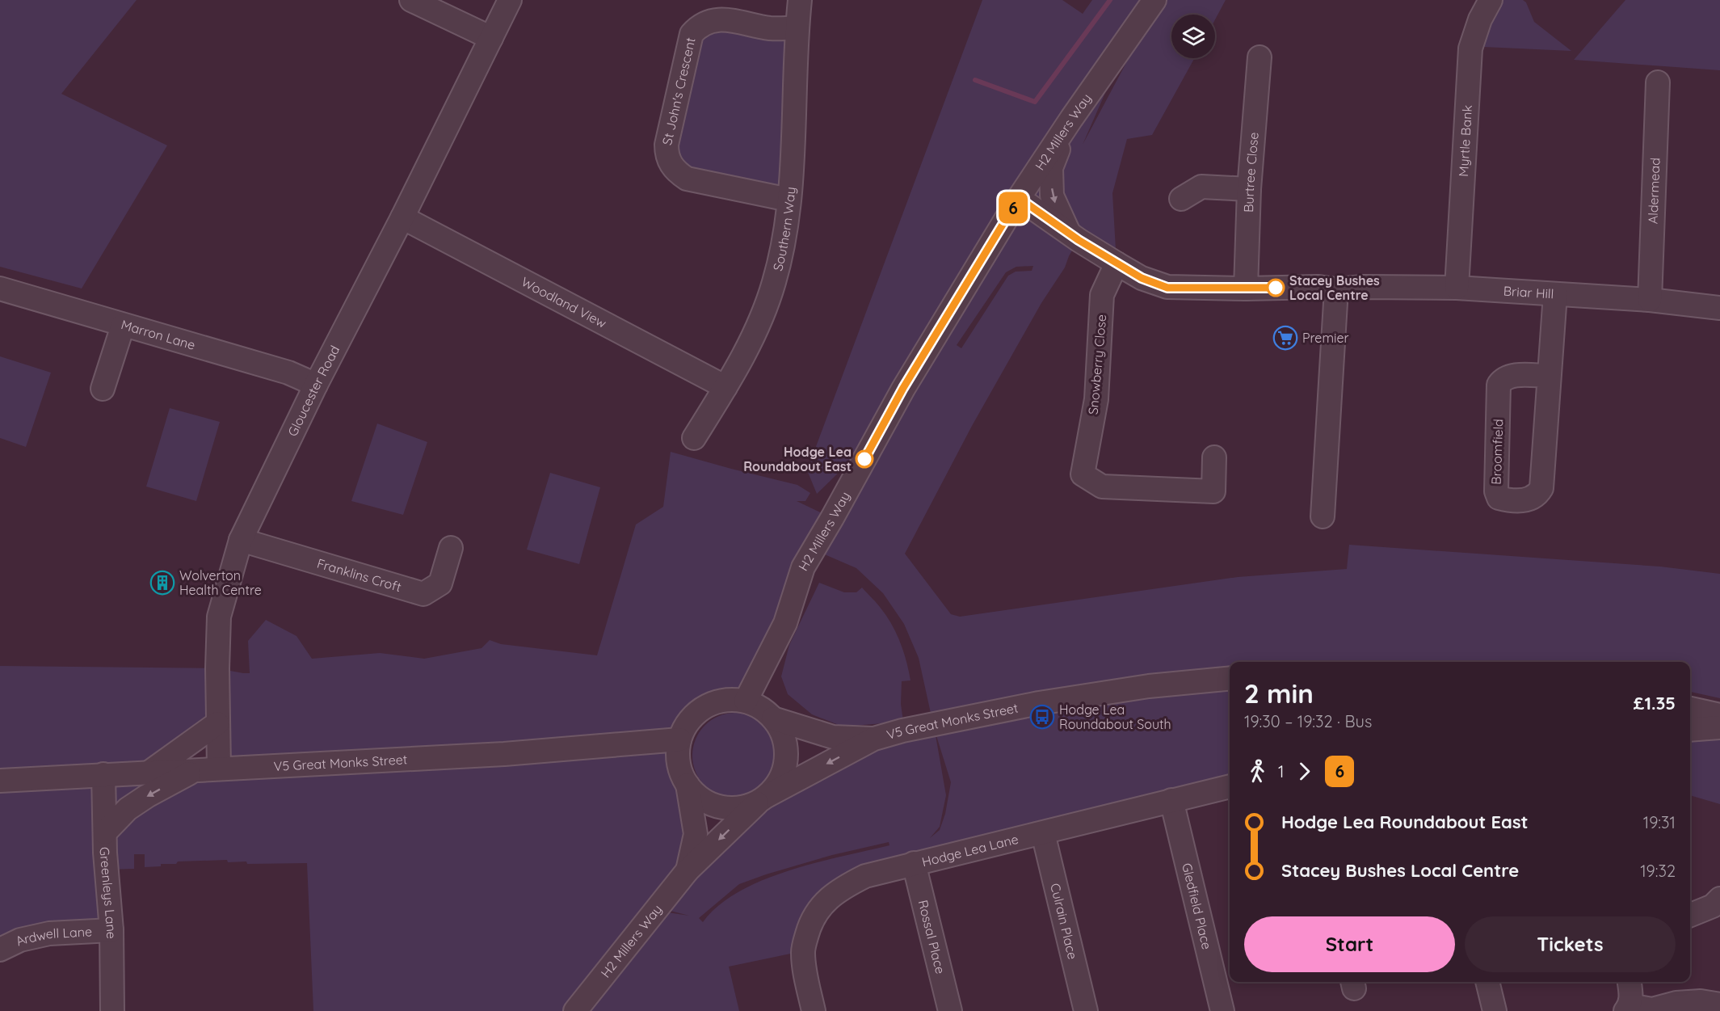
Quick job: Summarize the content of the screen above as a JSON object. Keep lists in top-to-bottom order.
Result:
{
  "streets": {
    "street": [
      "St John's Crescent",
      "H2 Millers Way",
      "Myrtle Bank",
      "Burtree Close",
      "Aldermead",
      "Southern Way",
      "Briar Hill",
      "Woodland View",
      "Marron Lane",
      "Snowberry Close",
      "Gloucester Road",
      "Broomfield",
      "Franklins Croft",
      "V5 Great Monks Street",
      "Hodge Lea Lane",
      "Greenleys Lane",
      "Gledfield Place",
      "Culrain Place",
      "Ardwell Lane",
      "Rossal Place"
    ]
  },
  "crossings": [
    ["St John's Crescent", "Southern Way"],
    ["H2 Millers Way", "Briar Hill"],
    ["H2 Millers Way", "V5 Great Monks Street"],
    ["Myrtle Bank", "Briar Hill"],
    ["Burtree Close", "Briar Hill"],
    ["Aldermead", "Briar Hill"],
    ["Southern Way", "Woodland View"],
    ["Briar Hill", "Snowberry Close"],
    ["Briar Hill", "Broomfield"],
    ["Woodland View", "Gloucester Road"],
    ["Marron Lane", "Gloucester Road"],
    ["Gloucester Road", "Franklins Croft"],
    ["Gloucester Road", "V5 Great Monks Street"],
    ["V5 Great Monks Street", "Greenleys Lane"],
    ["Hodge Lea Lane", "Gledfield Place"],
    ["Hodge Lea Lane", "Culrain Place"],
    ["Hodge Lea Lane", "Rossal Place"],
    ["Greenleys Lane", "Ardwell Lane"]
  ],
  "places": {
    "other": ["Stacey Bushes Local Centre", "Hodge Lea Roundabout East"],
    "supermarket": ["Premier"],
    "building": ["Wolverton Health Centre"],
    "bus stop": ["Hodge Lea Roundabout South"]
  },
  "lines": ["bus line 6"],
  "page": {
    "on_map": "6",
    "heading": ["2 min", "19:30 – 19:32 · Bus", "£1.35"],
    "legs": ["1", "6"],
    "list": [
      {
        "name": "Hodge Lea Roundabout East",
        "value": "19:31"
      },
      {
        "name": "Stacey Bushes Local Centre",
        "value": "19:32"
      }
    ],
    "buttons": ["Start", "Tickets"]
  }
}
